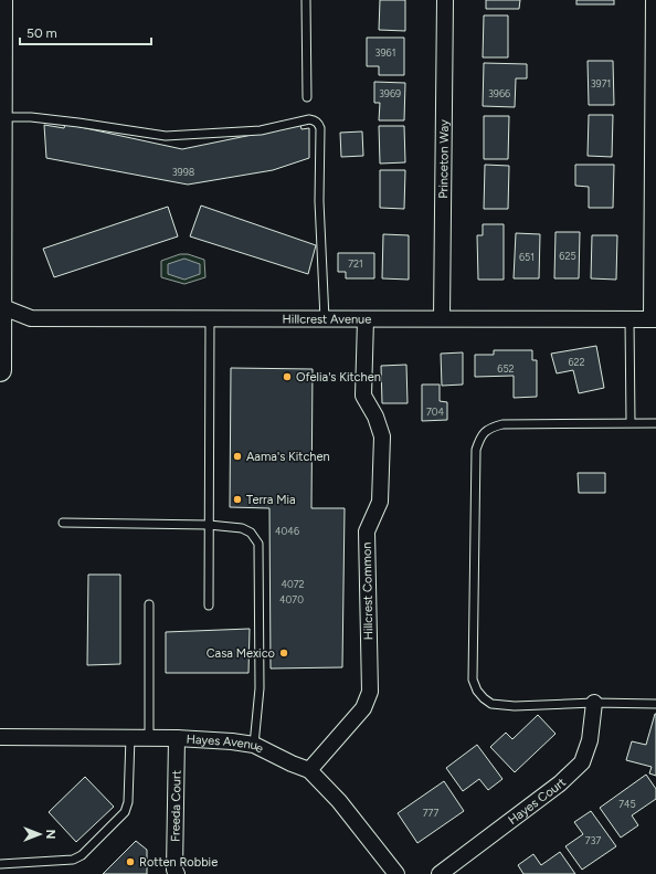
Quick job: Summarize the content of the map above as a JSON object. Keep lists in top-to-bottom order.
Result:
{
  "streets": {
    "street": [
      "Princeton Way",
      "Hillcrest Avenue",
      "Hillcrest Common",
      "Hayes Avenue",
      "Hayes Court",
      "Freeda Court"
    ]
  },
  "crossings": [
    ["Princeton Way", "Hillcrest Avenue"],
    ["Hillcrest Avenue", "Hillcrest Common"],
    ["Hillcrest Common", "Hayes Avenue"],
    ["Hayes Avenue", "Freeda Court"]
  ],
  "places": [
    "Ofelia's Kitchen",
    "Aama's Kitchen",
    "Terra Mia",
    "Casa Mexico",
    "Rotten Robbie"
  ],
  "house_numbers": [
    "3961",
    "3971",
    "3969",
    "3966",
    "3998",
    "625",
    "651",
    "721",
    "622",
    "652",
    "704",
    "4046",
    "4072",
    "4070",
    "745",
    "777",
    "737"
  ],
  "scale_bar": "50 m",
  "north": "right"
}
